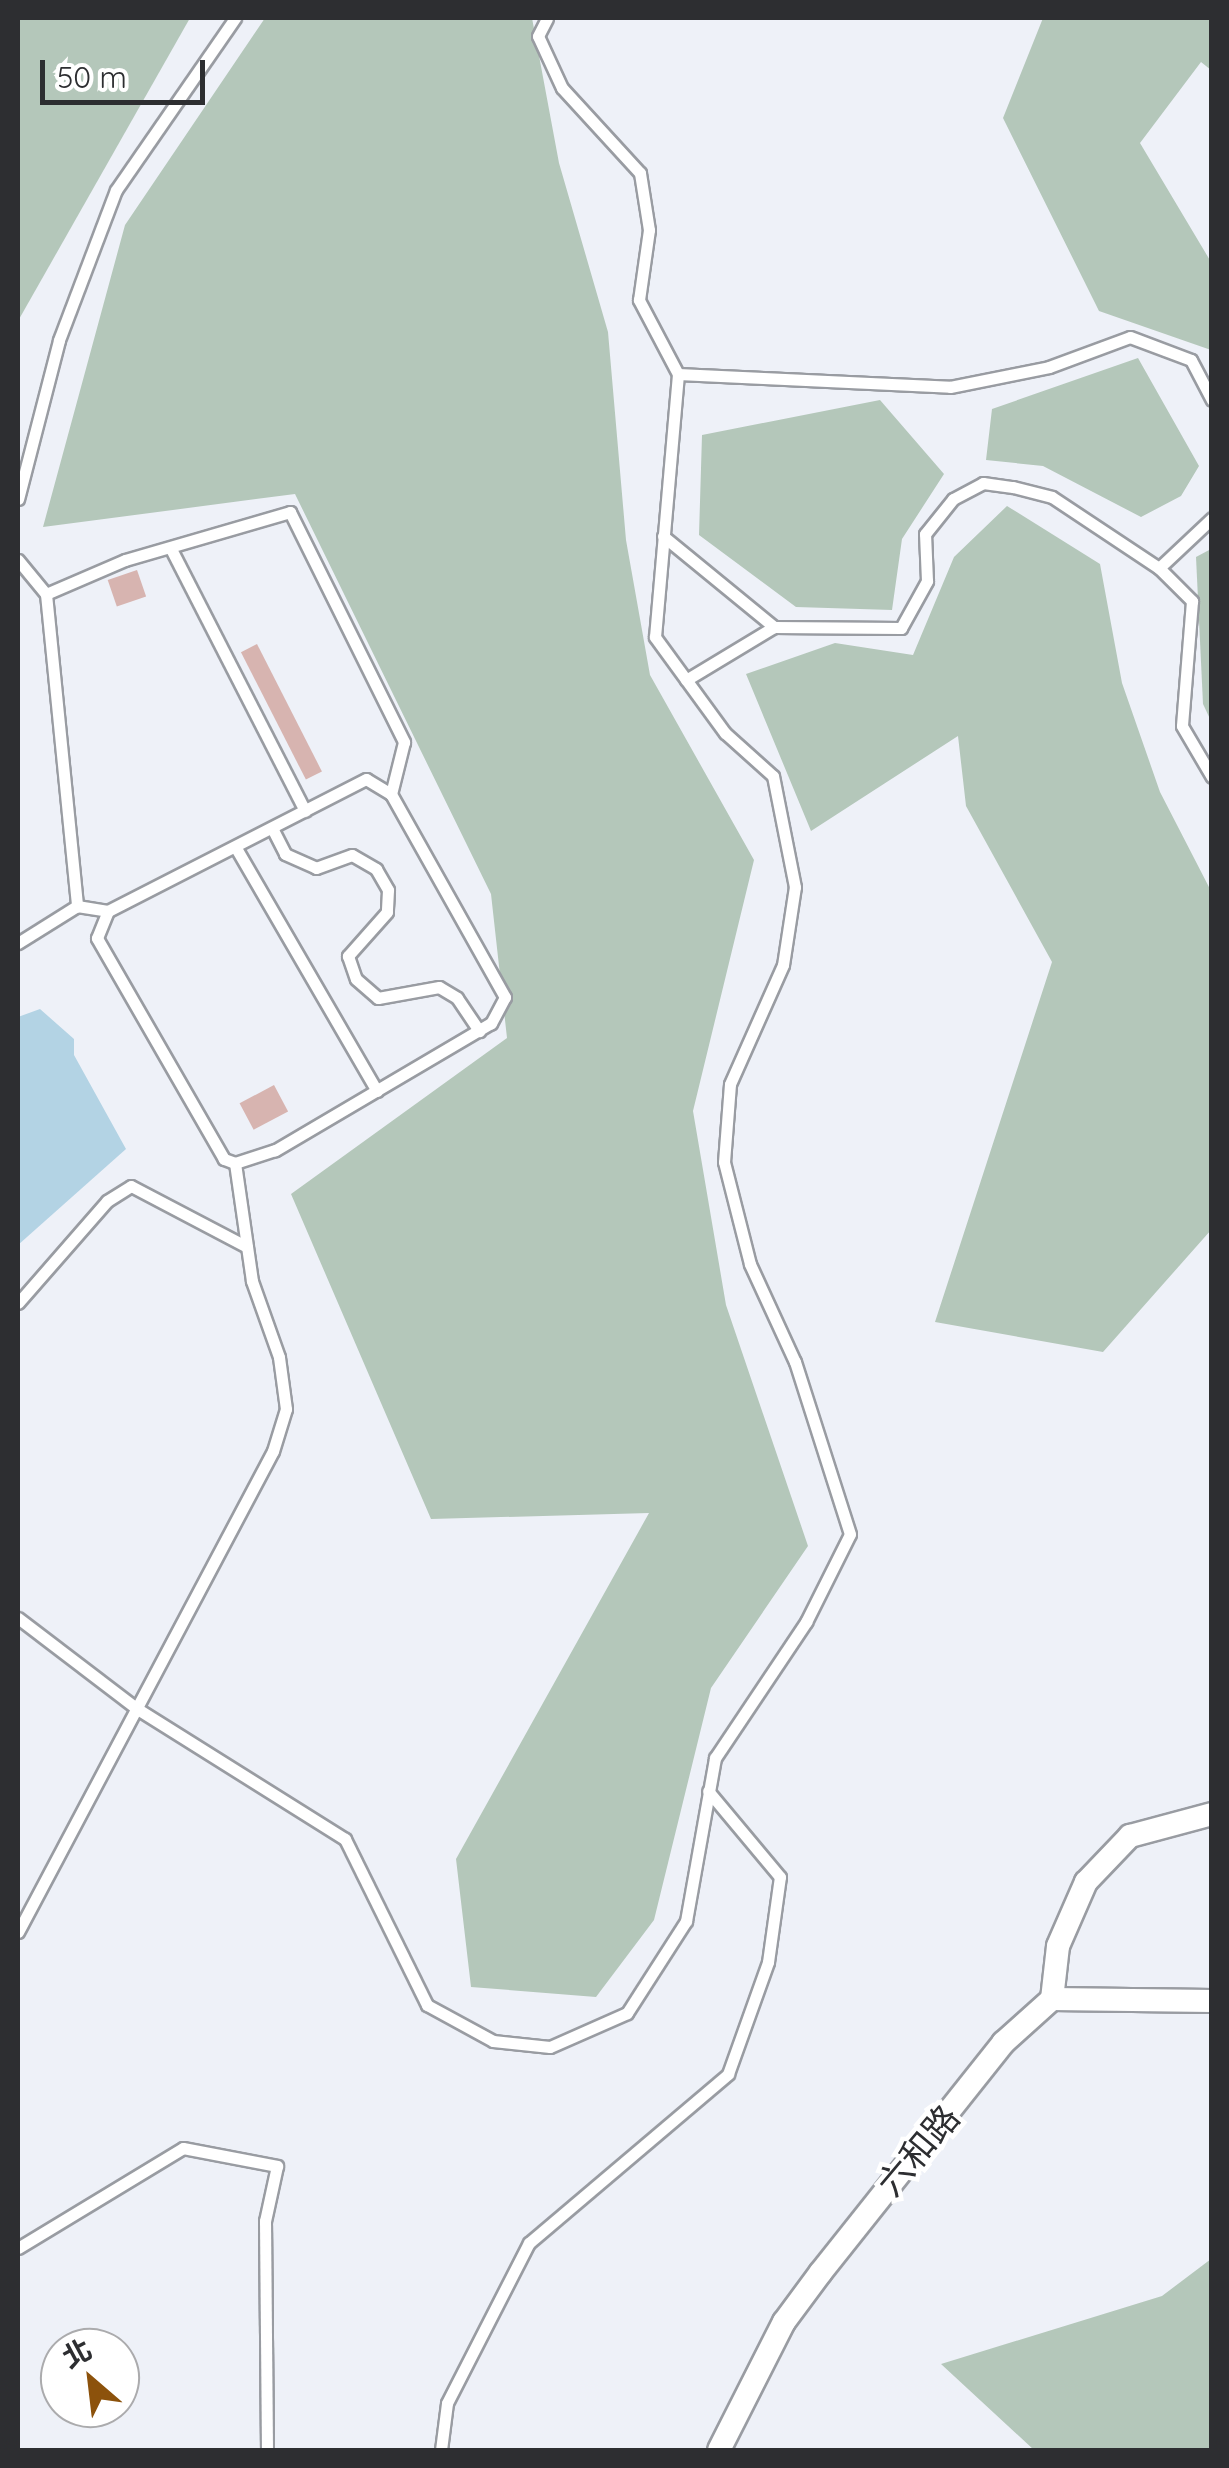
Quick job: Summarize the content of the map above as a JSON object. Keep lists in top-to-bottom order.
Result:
{
  "streets": {
    "street": ["六和路"]
  },
  "scale_bar": "50 m",
  "north": "top left"
}
